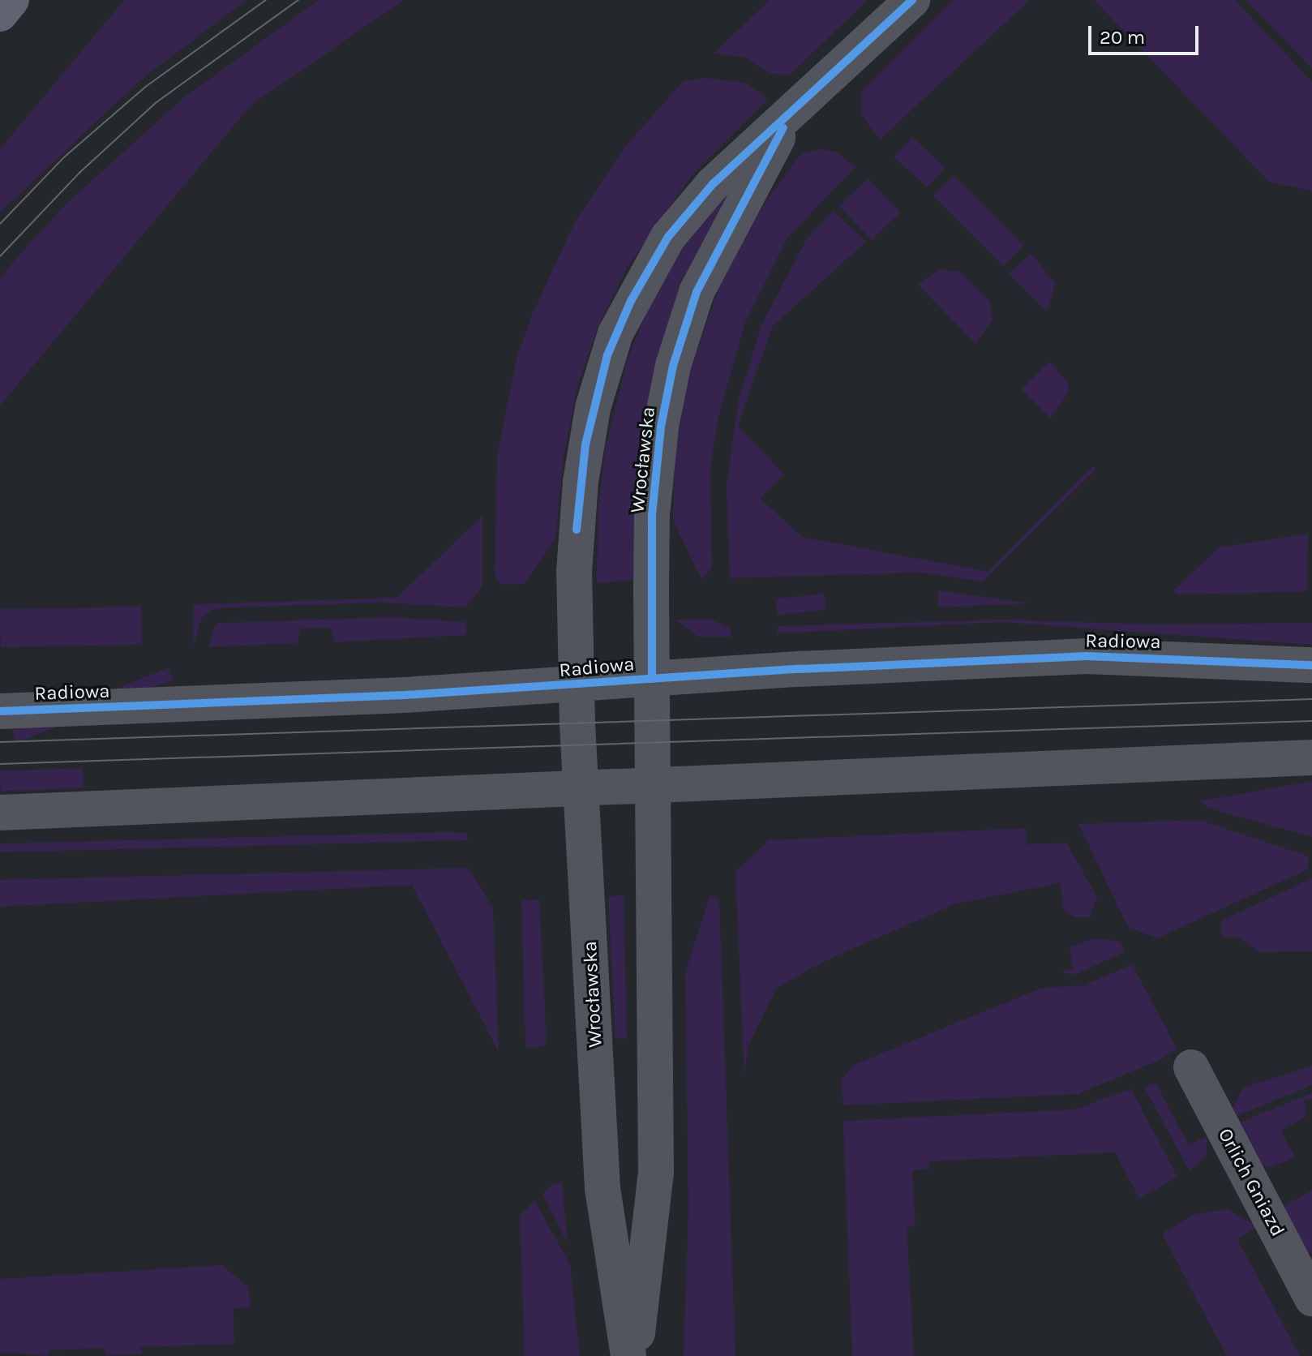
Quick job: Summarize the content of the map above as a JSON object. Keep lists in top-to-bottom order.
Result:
{
  "streets": {
    "street": ["Wrocławska", "Radiowa", "Orlich Gniazd"]
  },
  "crossings": [
    ["Wrocławska", "Radiowa"]
  ],
  "scale_bar": "20 m"
}
